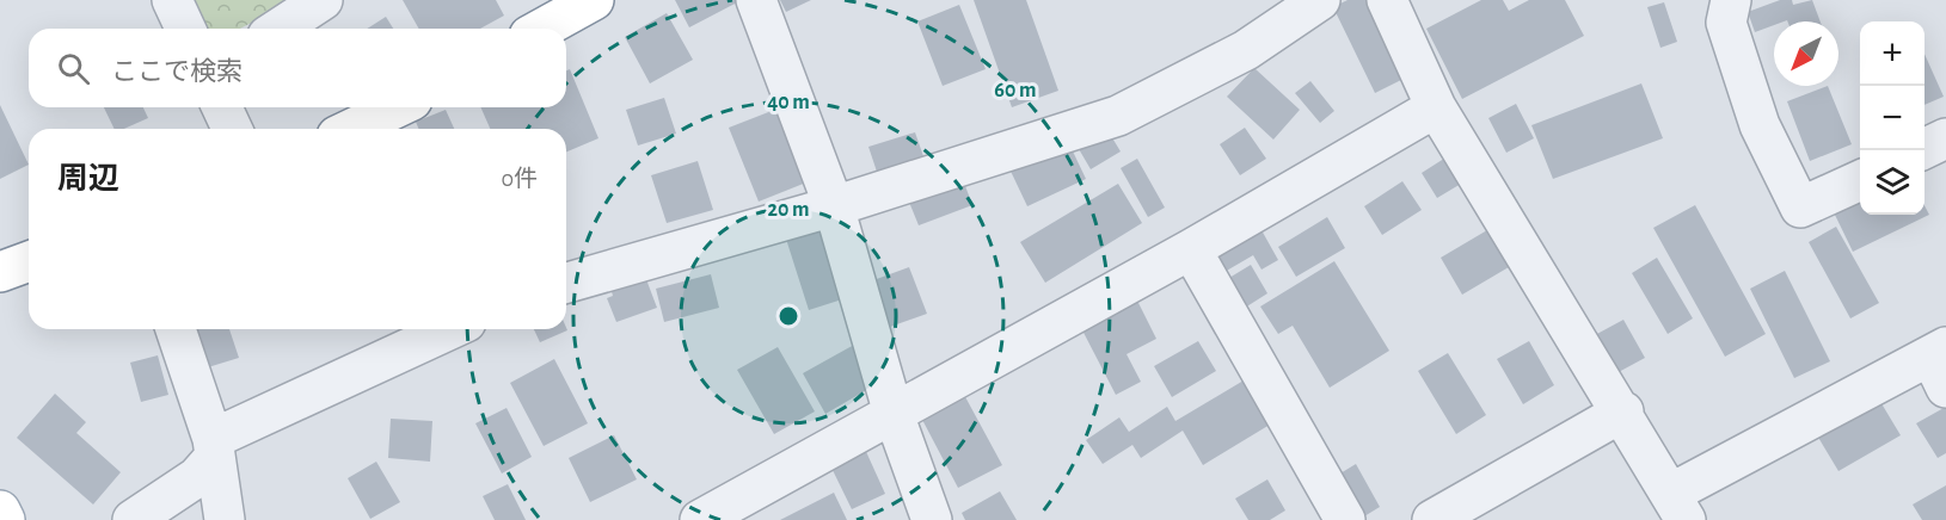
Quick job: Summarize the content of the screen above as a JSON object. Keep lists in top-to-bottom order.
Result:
{
  "north": "bottom left",
  "page": {
    "map_buttons": ["+", "−"],
    "search": "ここで検索",
    "heading": ["周辺", "0件"]
  },
  "rings": ["60 m", "40 m", "20 m"]
}
